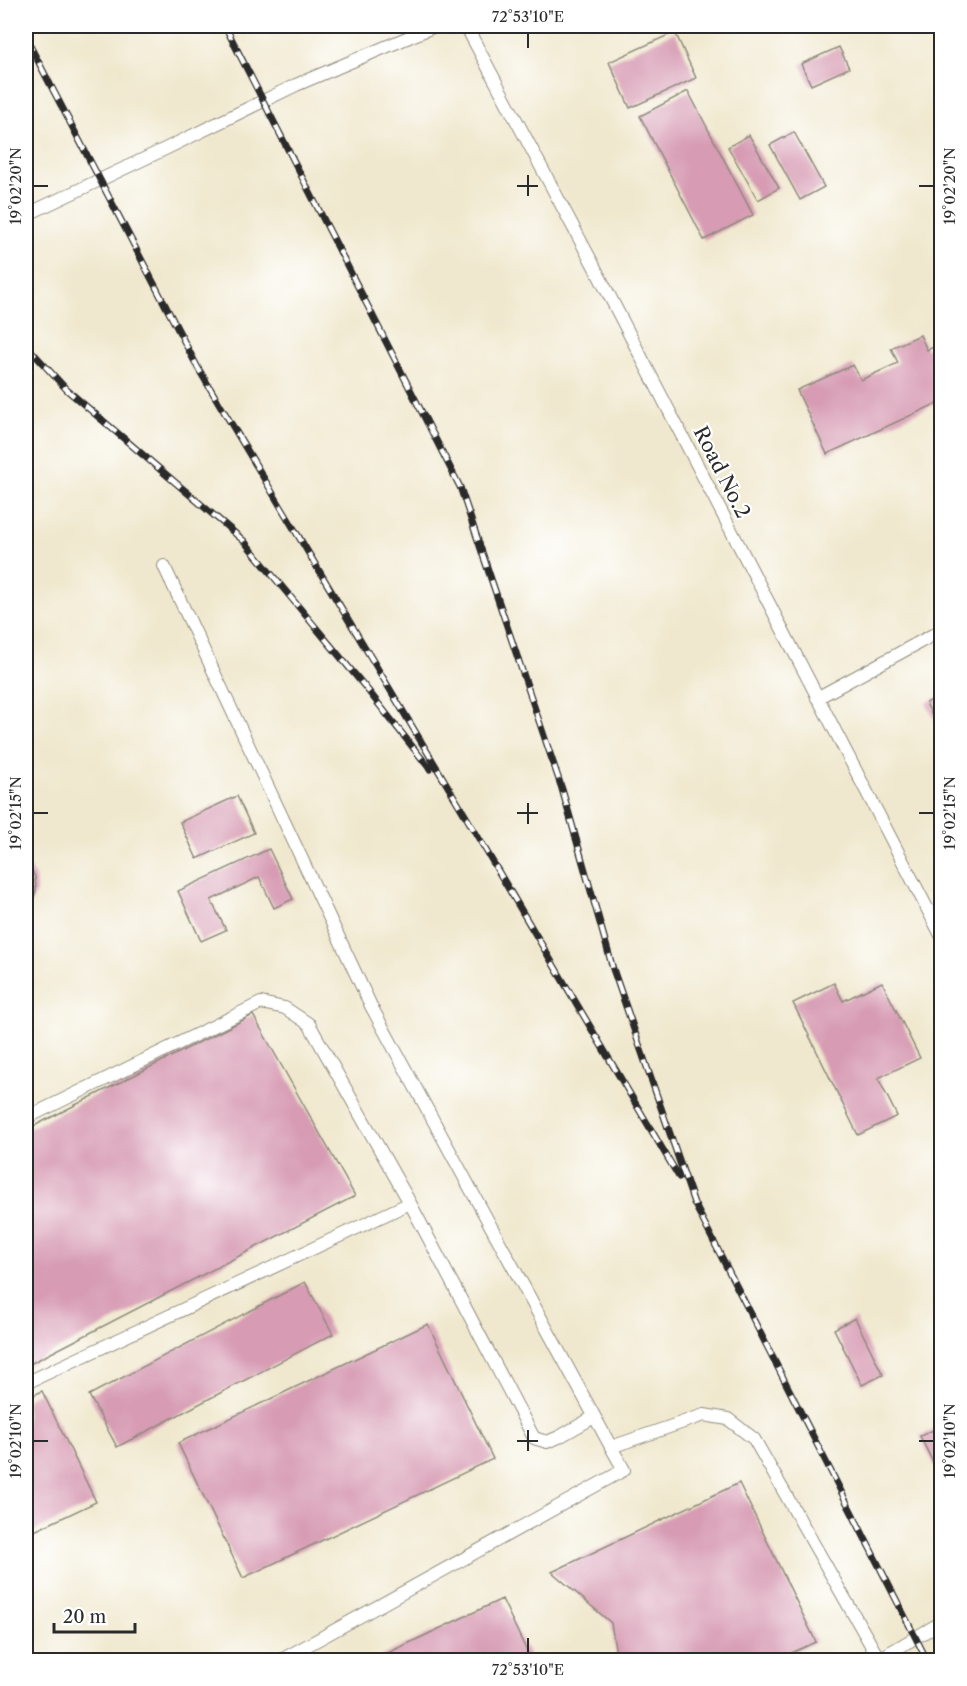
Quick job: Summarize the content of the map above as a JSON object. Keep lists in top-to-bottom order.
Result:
{
  "streets": {
    "lane": ["Road No.2"]
  },
  "scale_bar": "20 m",
  "coordinates": [
    "72°53'10\"E",
    "19°02'20\"N",
    "19°02'15\"N",
    "19°02'10\"N"
  ]
}
